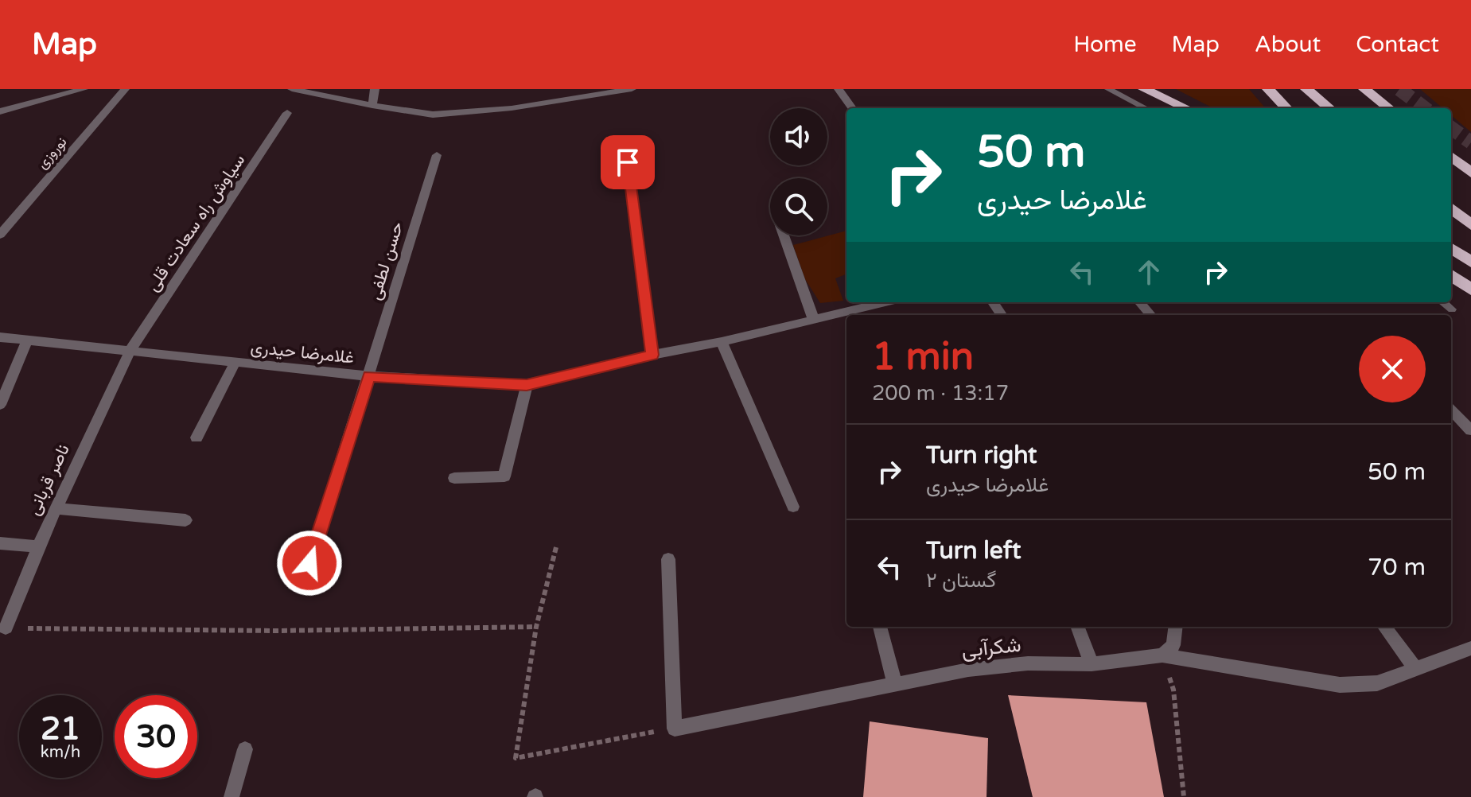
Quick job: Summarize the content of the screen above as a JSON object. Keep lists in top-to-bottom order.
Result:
{
  "streets": {
    "street": [
      "نوروزی",
      "سیاوش راه سعادت قلی",
      "حسن لطفی",
      "غلامرضا حیدری",
      "ناصر قربانی",
      "شکرآبی"
    ]
  },
  "crossings": [
    ["سیاوش راه سعادت قلی", "غلامرضا حیدری"],
    ["سیاوش راه سعادت قلی", "ناصر قربانی"],
    ["حسن لطفی", "غلامرضا حیدری"],
    ["غلامرضا حیدری", "ناصر قربانی"]
  ],
  "page": {
    "header": "Map",
    "nav": [
      "Home",
      "Map",
      "About",
      "Contact"
    ],
    "turn": ["50 m", "غلامرضا حیدری"],
    "heading": ["1 min", "200 m · 13:17"],
    "list": [
      {
        "name": "Turn right",
        "note": "غلامرضا حیدری",
        "value": "50 m"
      },
      {
        "name": "Turn left",
        "note": "گستان ۲",
        "value": "70 m"
      }
    ],
    "speed": "21 km/h",
    "limit": "30"
  }
}
